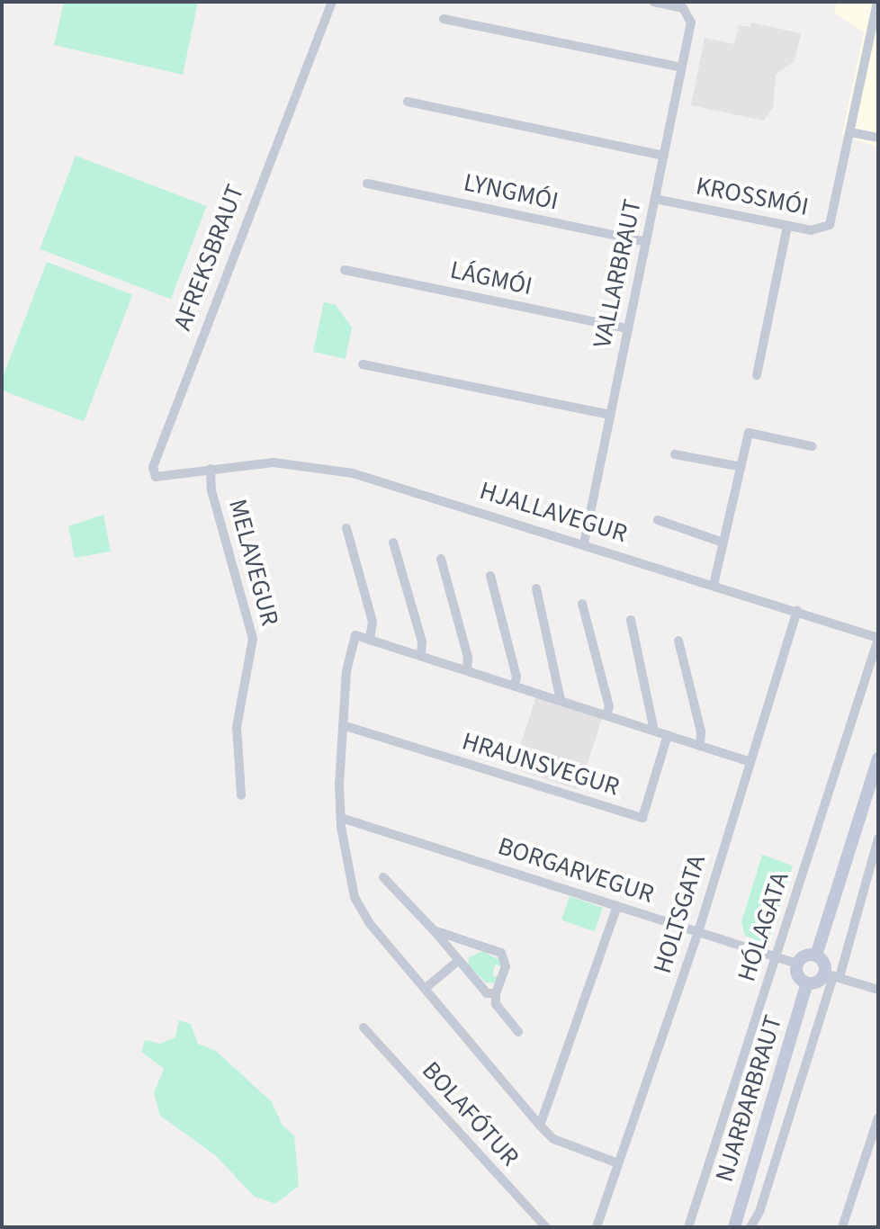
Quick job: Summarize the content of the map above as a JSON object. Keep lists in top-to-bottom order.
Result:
{
  "streets": {
    "main road": ["NJARÐARBRAUT"],
    "street": [
      "LYNGMÓI",
      "KROSSMÓI",
      "AFREKSBRAUT",
      "VALLARBRAUT",
      "LÁGMÓI",
      "HJALLAVEGUR",
      "MELAVEGUR",
      "HRAUNSVEGUR",
      "BORGARVEGUR",
      "HOLTSGATA",
      "HÓLAGATA",
      "BOLAFÓTUR"
    ]
  },
  "crossings": [
    ["LYNGMÓI", "VALLARBRAUT"],
    ["KROSSMÓI", "VALLARBRAUT"],
    ["AFREKSBRAUT", "HJALLAVEGUR"],
    ["AFREKSBRAUT", "MELAVEGUR"],
    ["VALLARBRAUT", "LÁGMÓI"],
    ["VALLARBRAUT", "HJALLAVEGUR"],
    ["HJALLAVEGUR", "MELAVEGUR"],
    ["HJALLAVEGUR", "HOLTSGATA"],
    ["HJALLAVEGUR", "HÓLAGATA"],
    ["BORGARVEGUR", "HOLTSGATA"],
    ["BORGARVEGUR", "HÓLAGATA"]
  ]
}
